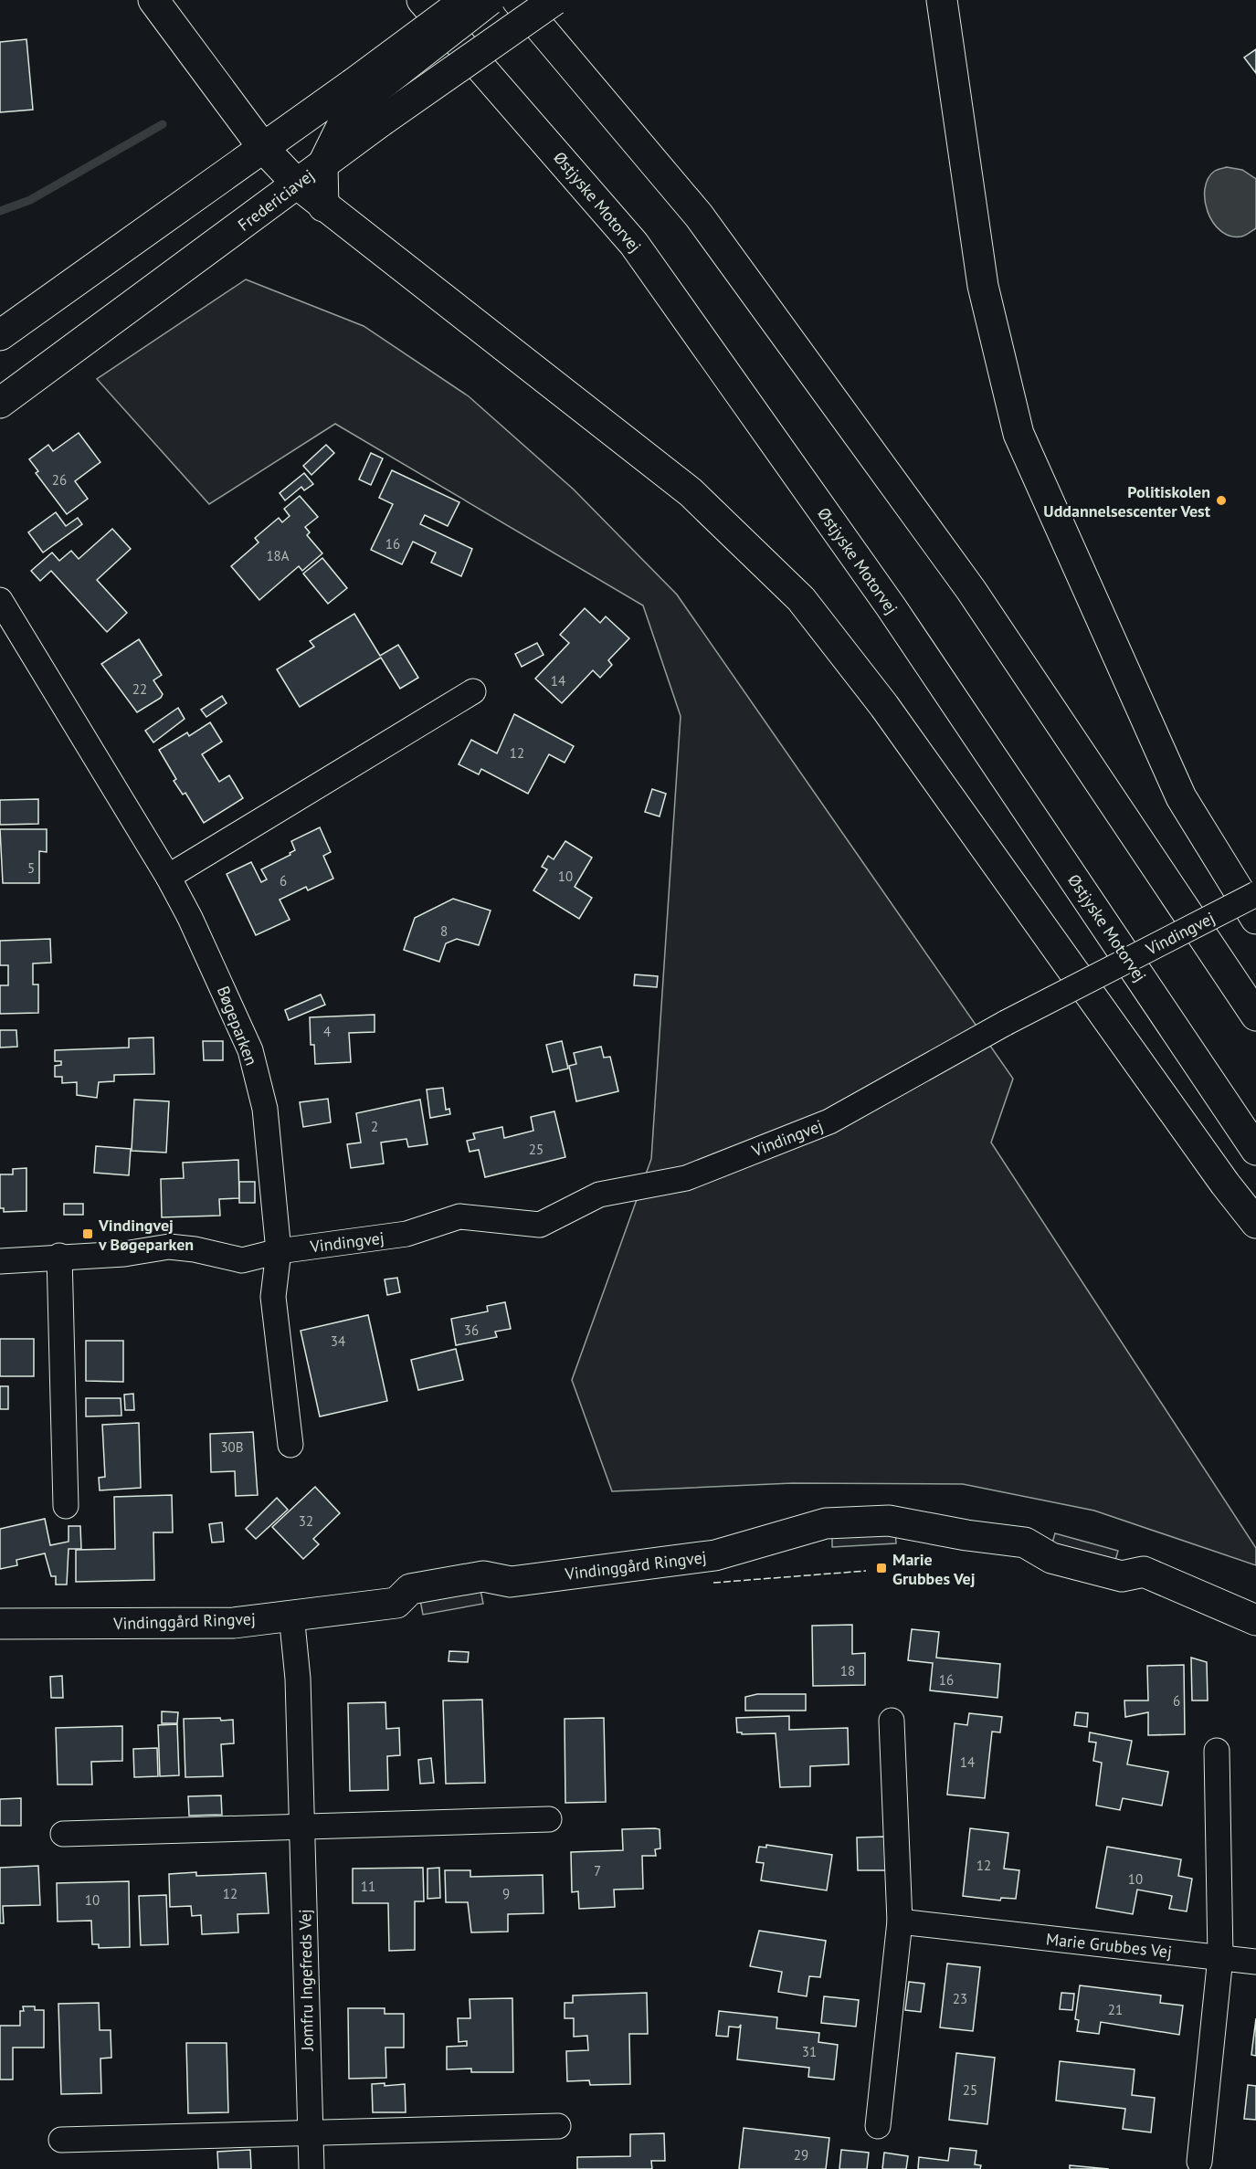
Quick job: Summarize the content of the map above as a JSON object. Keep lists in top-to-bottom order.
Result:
{
  "streets": {
    "main road": ["Fredericiavej", "Østjyske Motorvej", "Vindinggård Ringvej"],
    "street": [
      "Vindingvej",
      "Bøgeparken",
      "Marie Grubbes Vej",
      "Jomfru Ingefreds Vej"
    ]
  },
  "crossings": [
    ["Vindingvej", "Bøgeparken"],
    ["Vindinggård Ringvej", "Jomfru Ingefreds Vej"]
  ],
  "places": {
    "other": ["Politiskolen Uddannelsescenter Vest"],
    "transit": ["Vindingvej v Bøgeparken", "Marie Grubbes Vej"]
  },
  "house_numbers": [
    "26",
    "16",
    "18A",
    "14",
    "22",
    "12",
    "5",
    "10",
    "6",
    "8",
    "4",
    "2",
    "25",
    "36",
    "34",
    "30B",
    "32",
    "18",
    "16",
    "6",
    "14",
    "12",
    "7",
    "10",
    "11",
    "12",
    "9",
    "10",
    "23",
    "21",
    "31",
    "25",
    "29"
  ]
}
